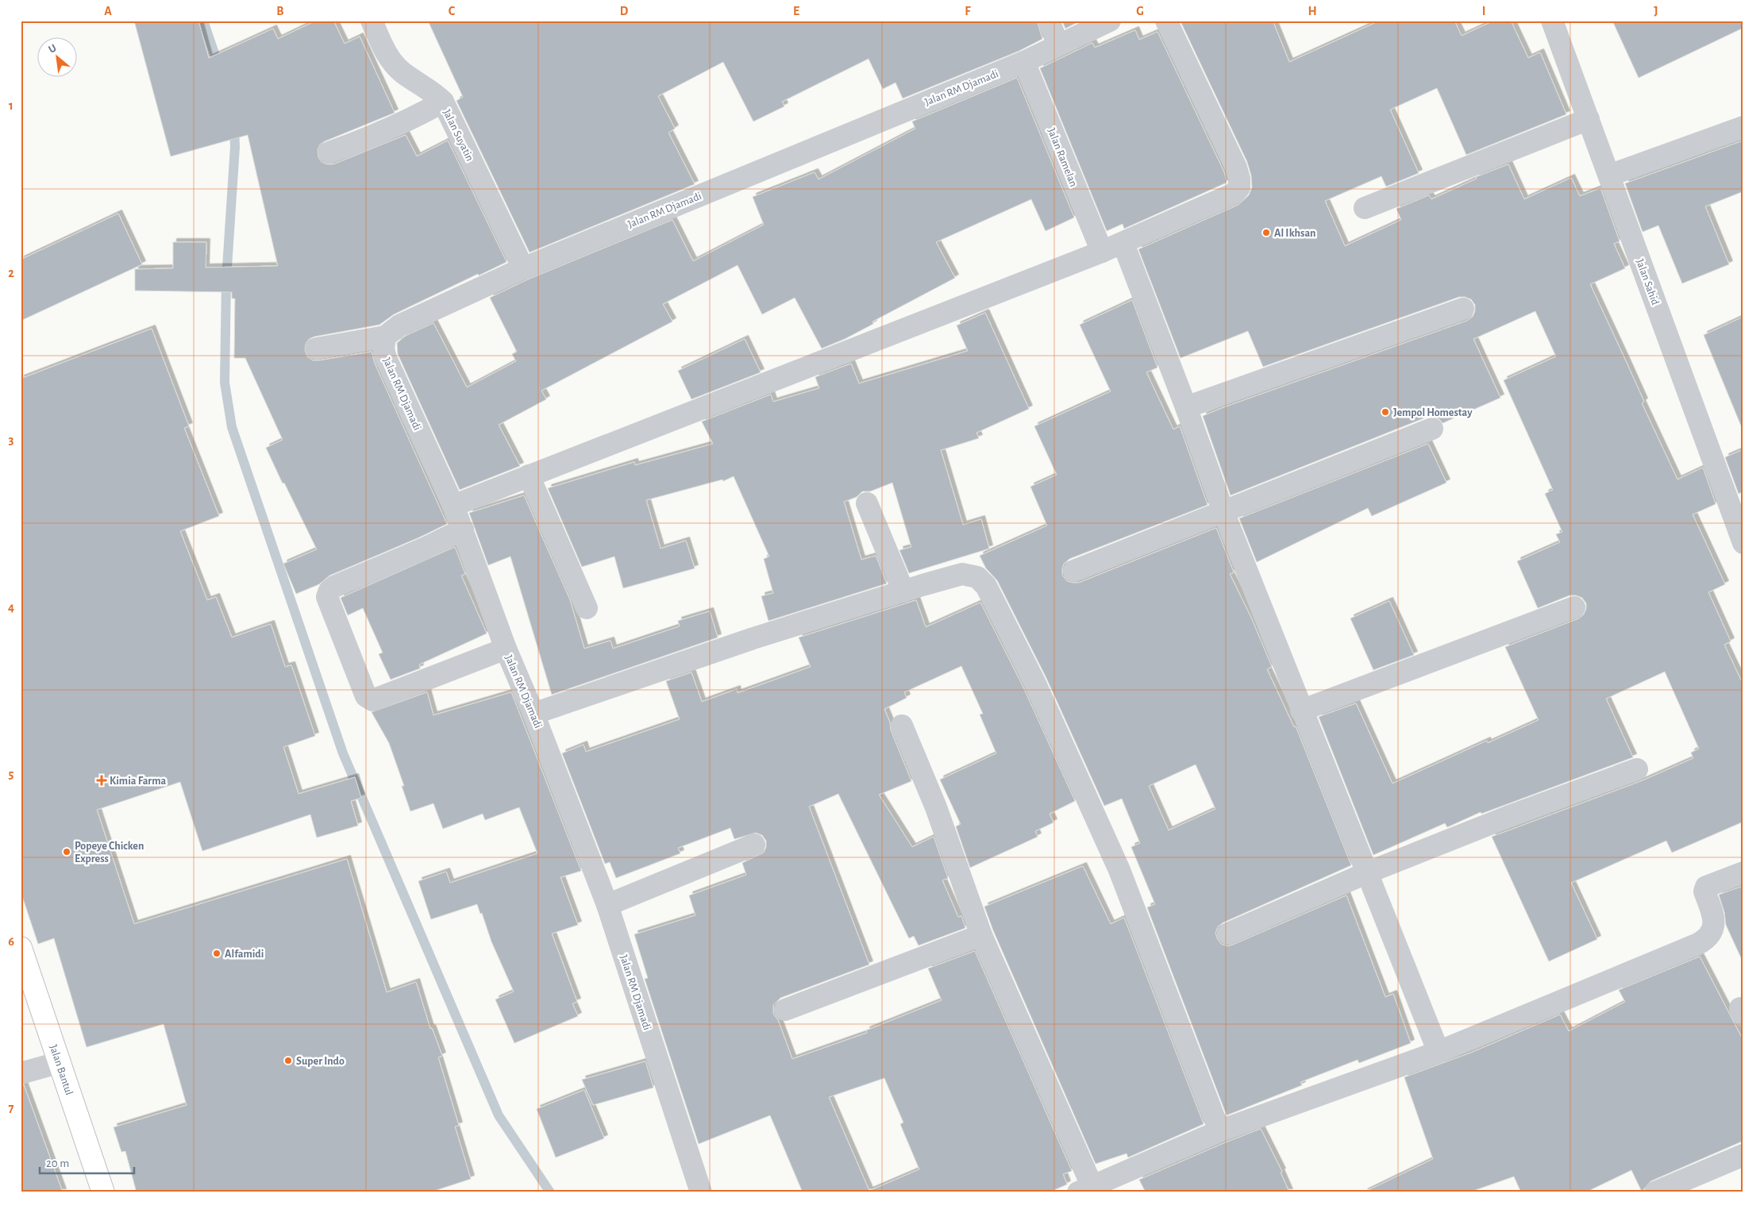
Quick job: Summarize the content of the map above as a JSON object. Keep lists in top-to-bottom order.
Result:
{
  "streets": {
    "main road": ["Jalan Bantul"],
    "street": [
      "Jalan RM Djamadi",
      "Jalan Suyatin",
      "Jalan Ramelan",
      "Jalan Sahid"
    ]
  },
  "crossings": [
    ["Jalan RM Djamadi", "Jalan Suyatin"],
    ["Jalan RM Djamadi", "Jalan Ramelan"]
  ],
  "places": {
    "other": [
      "Al Ikhsan",
      "Jempol Homestay",
      "Popeye Chicken Express",
      "Alfamidi",
      "Super Indo"
    ],
    "health": ["Kimia Farma"]
  },
  "scale_bar": "20 m",
  "north": "top left",
  "grid": {
    "columns": [
      "A",
      "B",
      "C",
      "D",
      "E",
      "F",
      "G",
      "H",
      "I",
      "J"
    ],
    "rows": [
      "1",
      "2",
      "3",
      "4",
      "5",
      "6",
      "7"
    ]
  }
}
